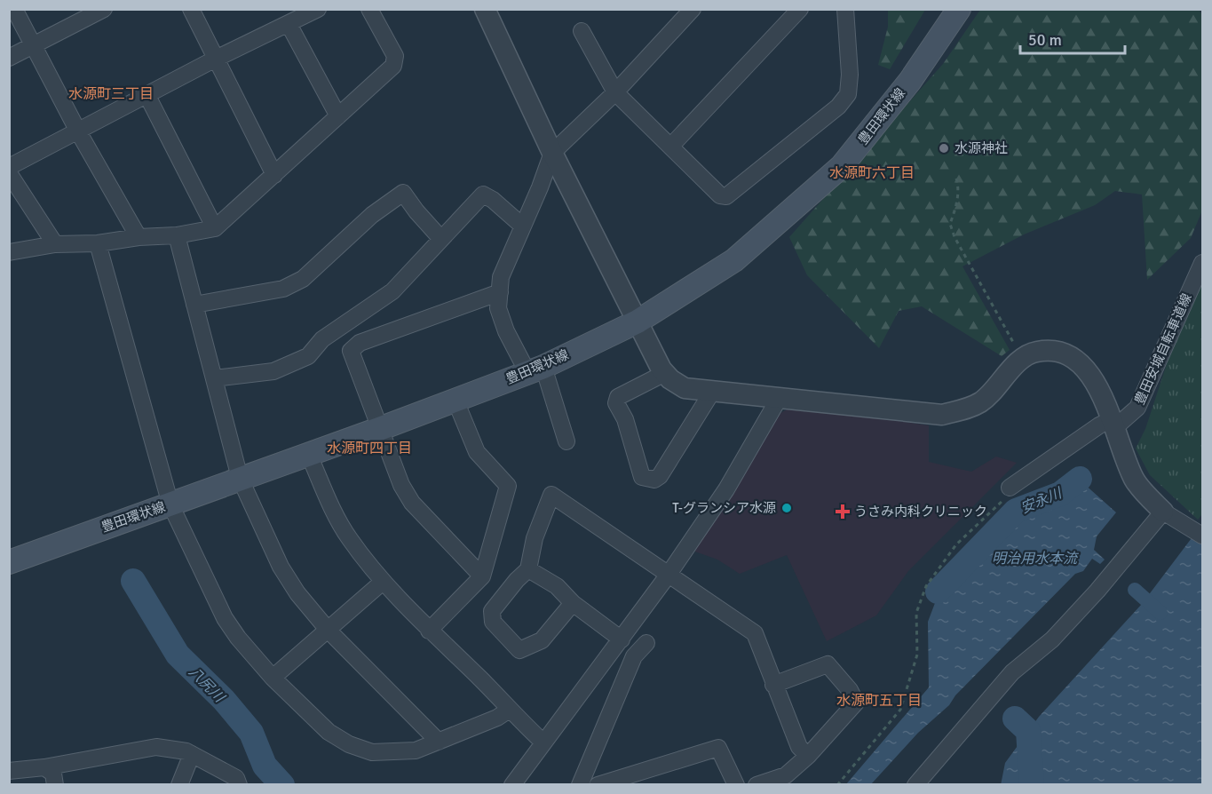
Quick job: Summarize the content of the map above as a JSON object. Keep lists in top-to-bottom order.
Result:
{
  "streets": {
    "main road": ["豊田環状線"],
    "street": ["豊田安城自転車道線"]
  },
  "districts": [
    "水源町三丁目",
    "水源町六丁目",
    "水源町四丁目",
    "水源町五丁目"
  ],
  "water": ["安永川", "明治用水本流", "八尻川"],
  "places": {
    "other": ["水源神社", "T-グランシア水源"],
    "health": ["うさみ内科クリニック"]
  },
  "scale_bar": "50 m"
}
